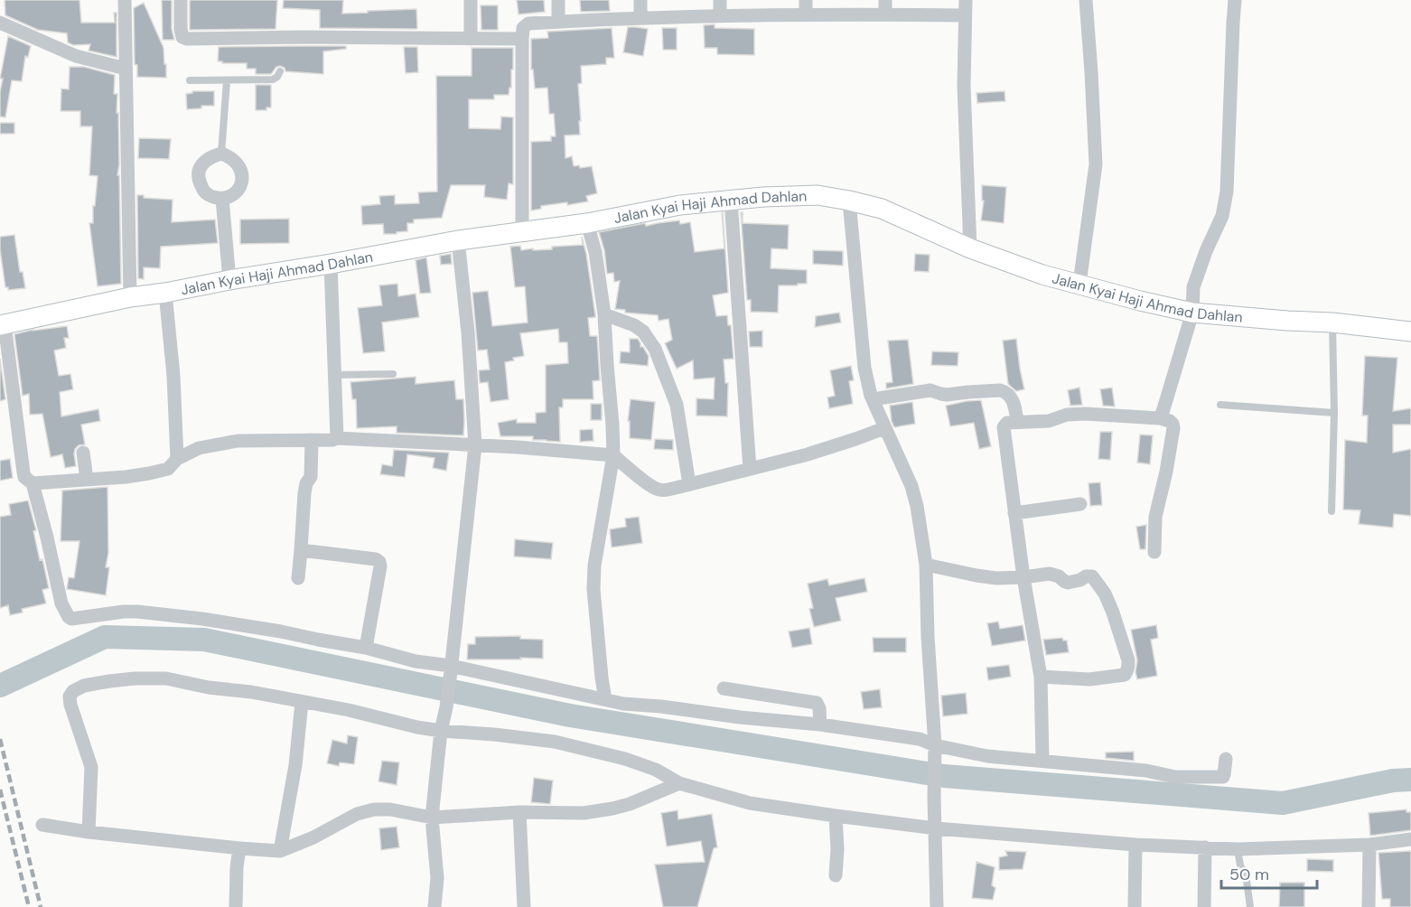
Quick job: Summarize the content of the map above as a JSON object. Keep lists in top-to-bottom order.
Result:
{
  "streets": {
    "street": ["Jalan Kyai Haji Ahmad Dahlan"]
  },
  "scale_bar": "50 m"
}
